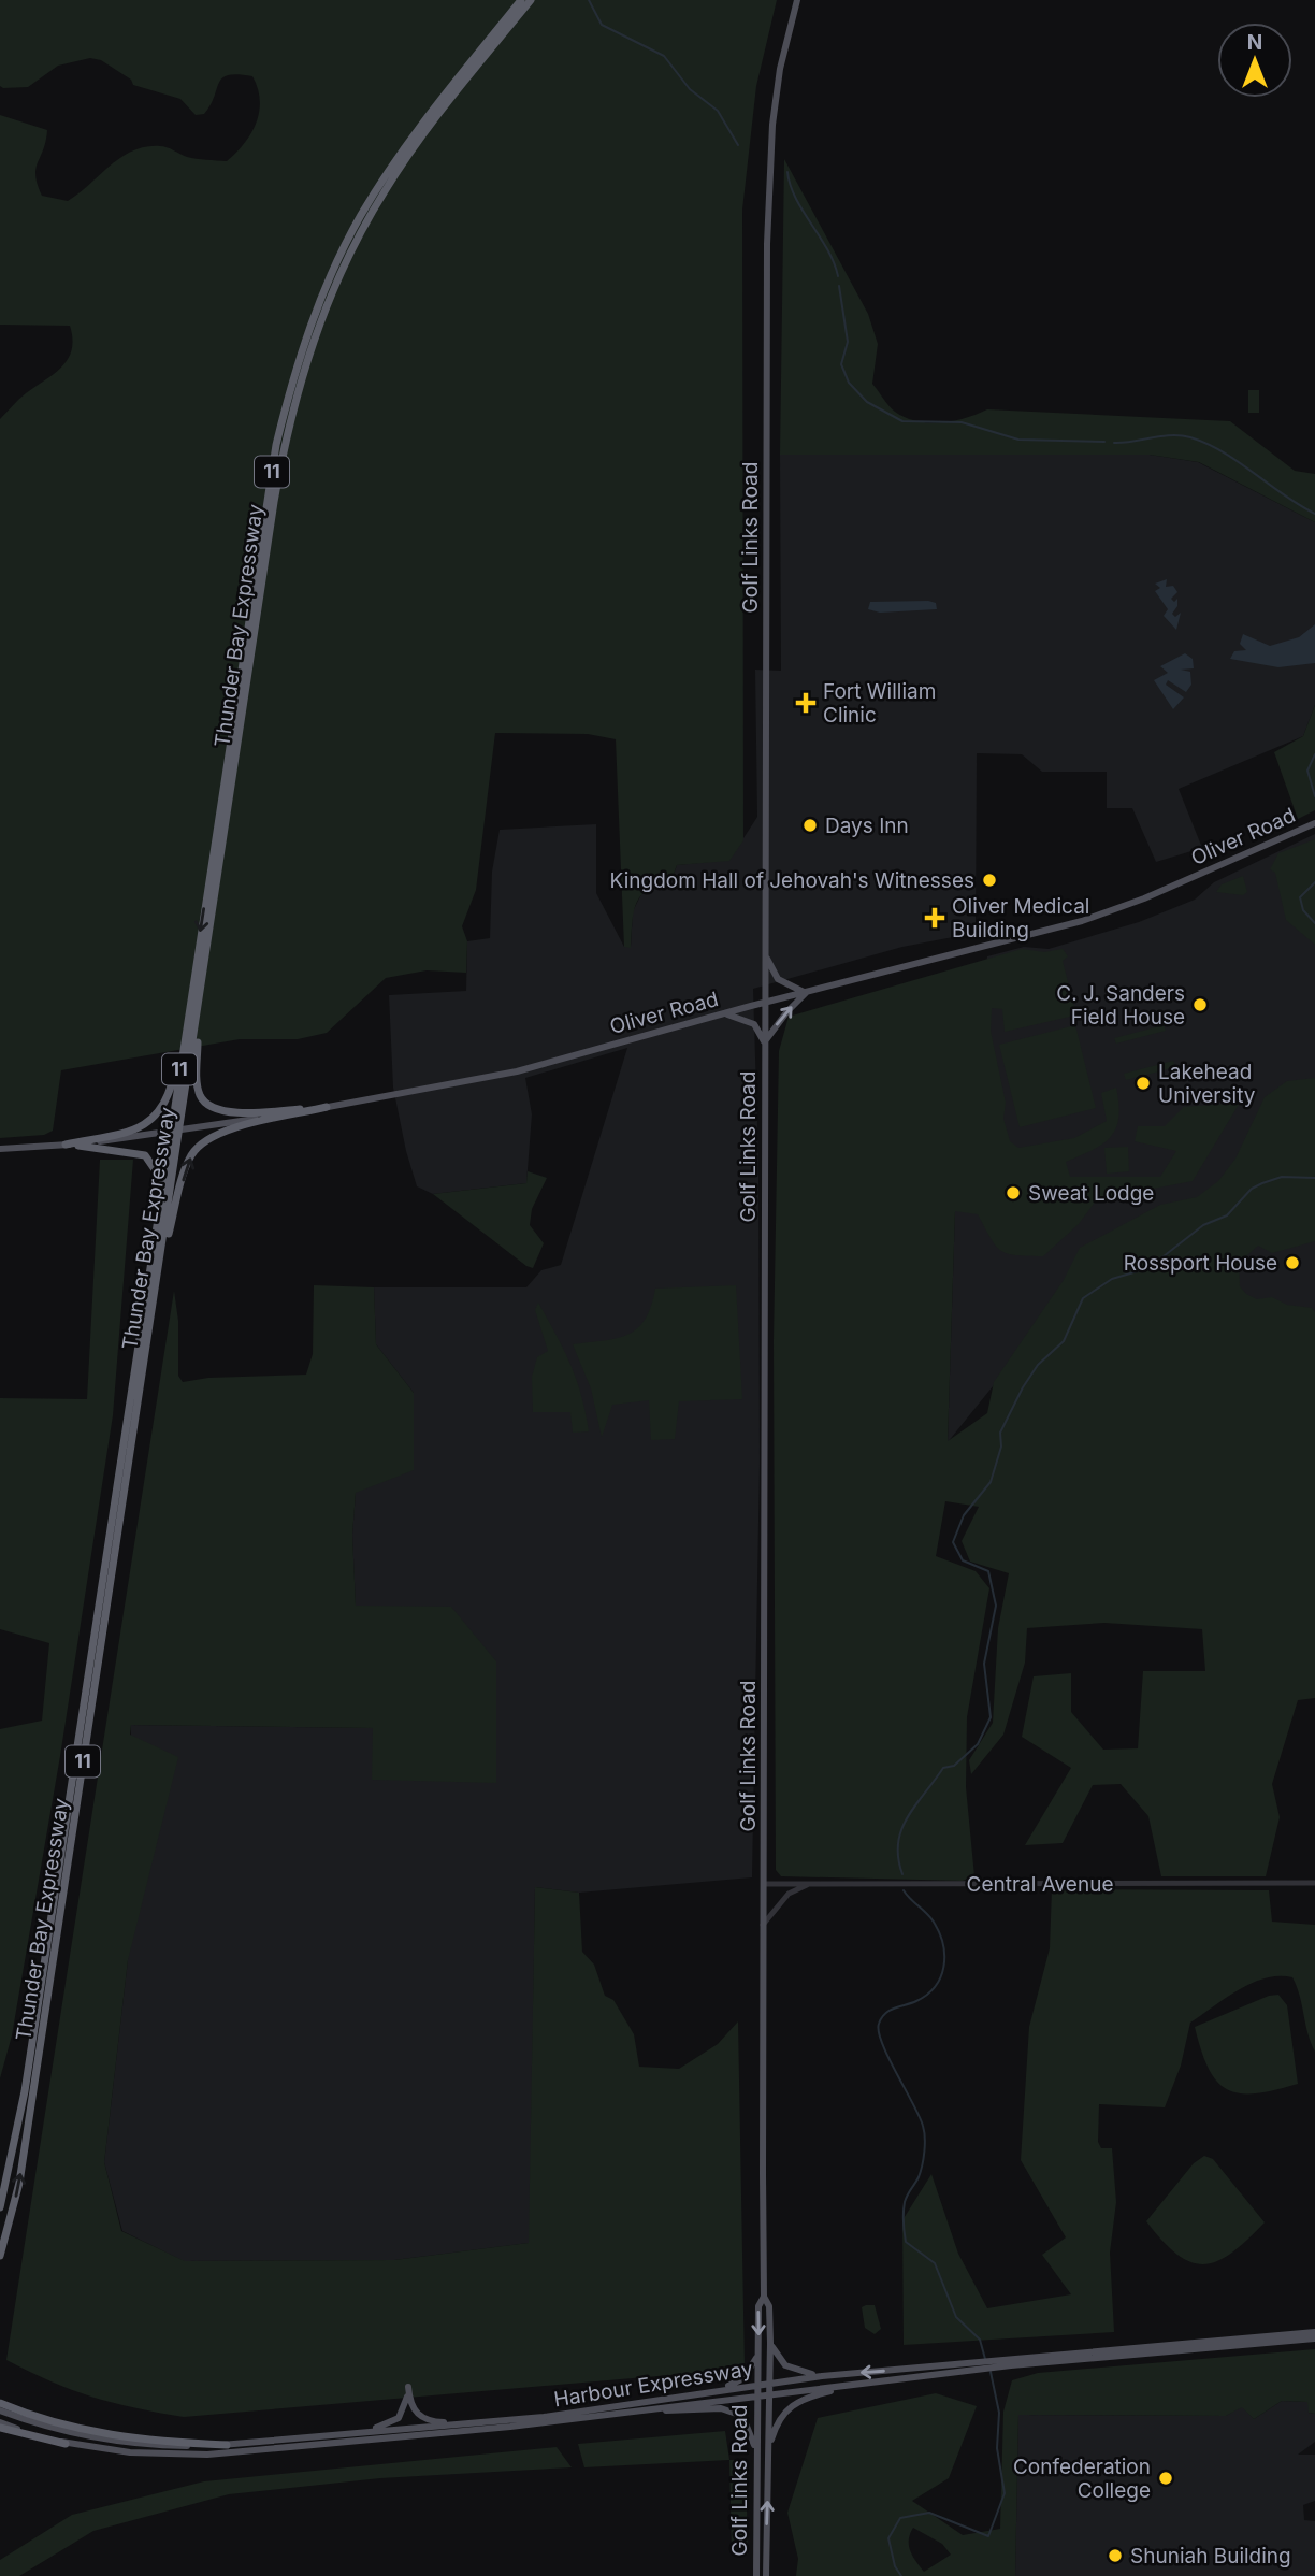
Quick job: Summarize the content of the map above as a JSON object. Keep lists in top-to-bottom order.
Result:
{
  "streets": {
    "highway": ["11", "Thunder Bay Expressway"],
    "main road": ["Golf Links Road", "Oliver Road", "Harbour Expressway"],
    "street": ["Central Avenue"]
  },
  "crossings": [
    ["Golf Links Road", "Oliver Road"],
    ["Golf Links Road", "Central Avenue"],
    ["Golf Links Road", "Harbour Expressway"],
    ["Thunder Bay Expressway", "Oliver Road"]
  ],
  "places": {
    "health": ["Fort William Clinic", "Oliver Medical Building"],
    "other": [
      "Days Inn",
      "Kingdom Hall of Jehovah's Witnesses",
      "C. J. Sanders Field House",
      "Lakehead University",
      "Sweat Lodge",
      "Rossport House",
      "Confederation College",
      "Shuniah Building"
    ]
  },
  "north": "top"
}
